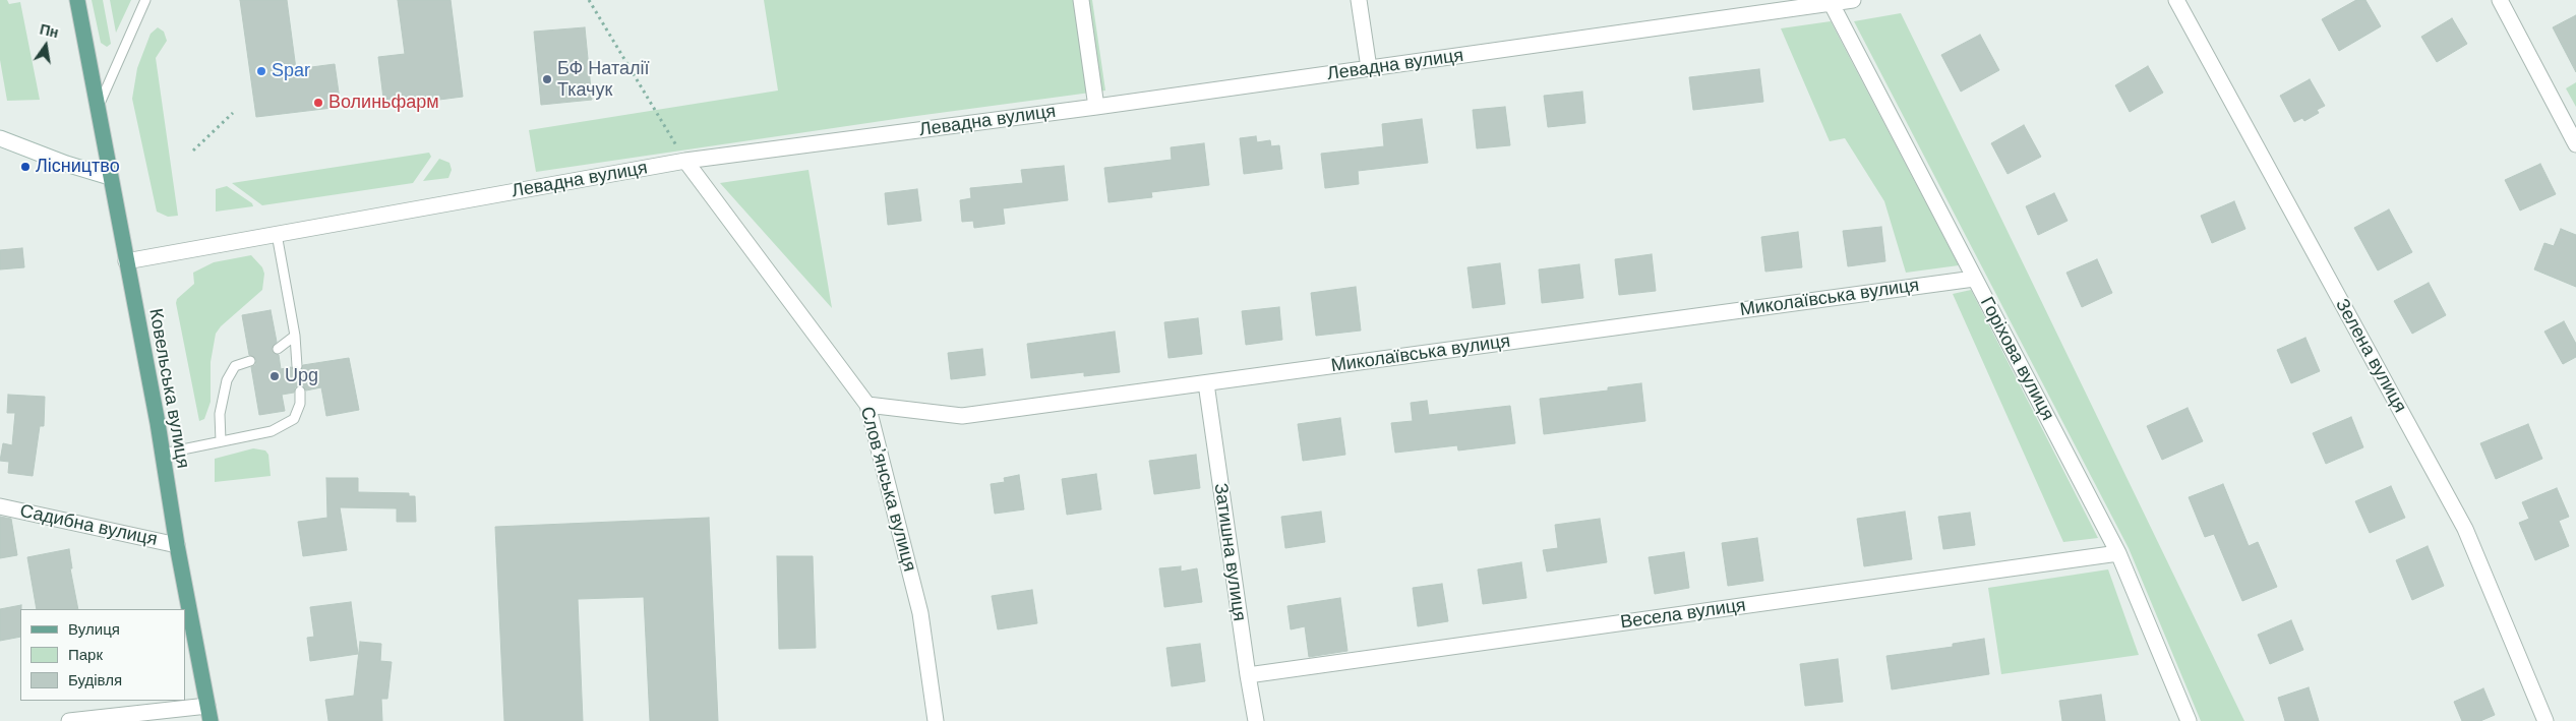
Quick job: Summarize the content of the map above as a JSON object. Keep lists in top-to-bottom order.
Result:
{
  "streets": {
    "main road": ["Ковельська вулиця"],
    "street": [
      "Левадна вулиця",
      "Миколаївська вулиця",
      "Зелена вулиця",
      "Горіхова вулиця",
      "Словʼянська вулиця",
      "Садибна вулиця",
      "Затишна вулиця",
      "Весела вулиця"
    ]
  },
  "crossings": [
    ["Левадна вулиця", "Горіхова вулиця"],
    ["Левадна вулиця", "Ковельська вулиця"],
    ["Левадна вулиця", "Словʼянська вулиця"],
    ["Миколаївська вулиця", "Горіхова вулиця"],
    ["Миколаївська вулиця", "Словʼянська вулиця"],
    ["Миколаївська вулиця", "Затишна вулиця"],
    ["Горіхова вулиця", "Весела вулиця"],
    ["Ковельська вулиця", "Садибна вулиця"],
    ["Затишна вулиця", "Весела вулиця"]
  ],
  "places": [
    "Spar",
    "БФ Наталії Ткачук",
    "Волиньфарм",
    "Лісництво",
    "Upg"
  ],
  "legend": ["Вулиця", "Парк", "Будівля"],
  "north": "top"
}
